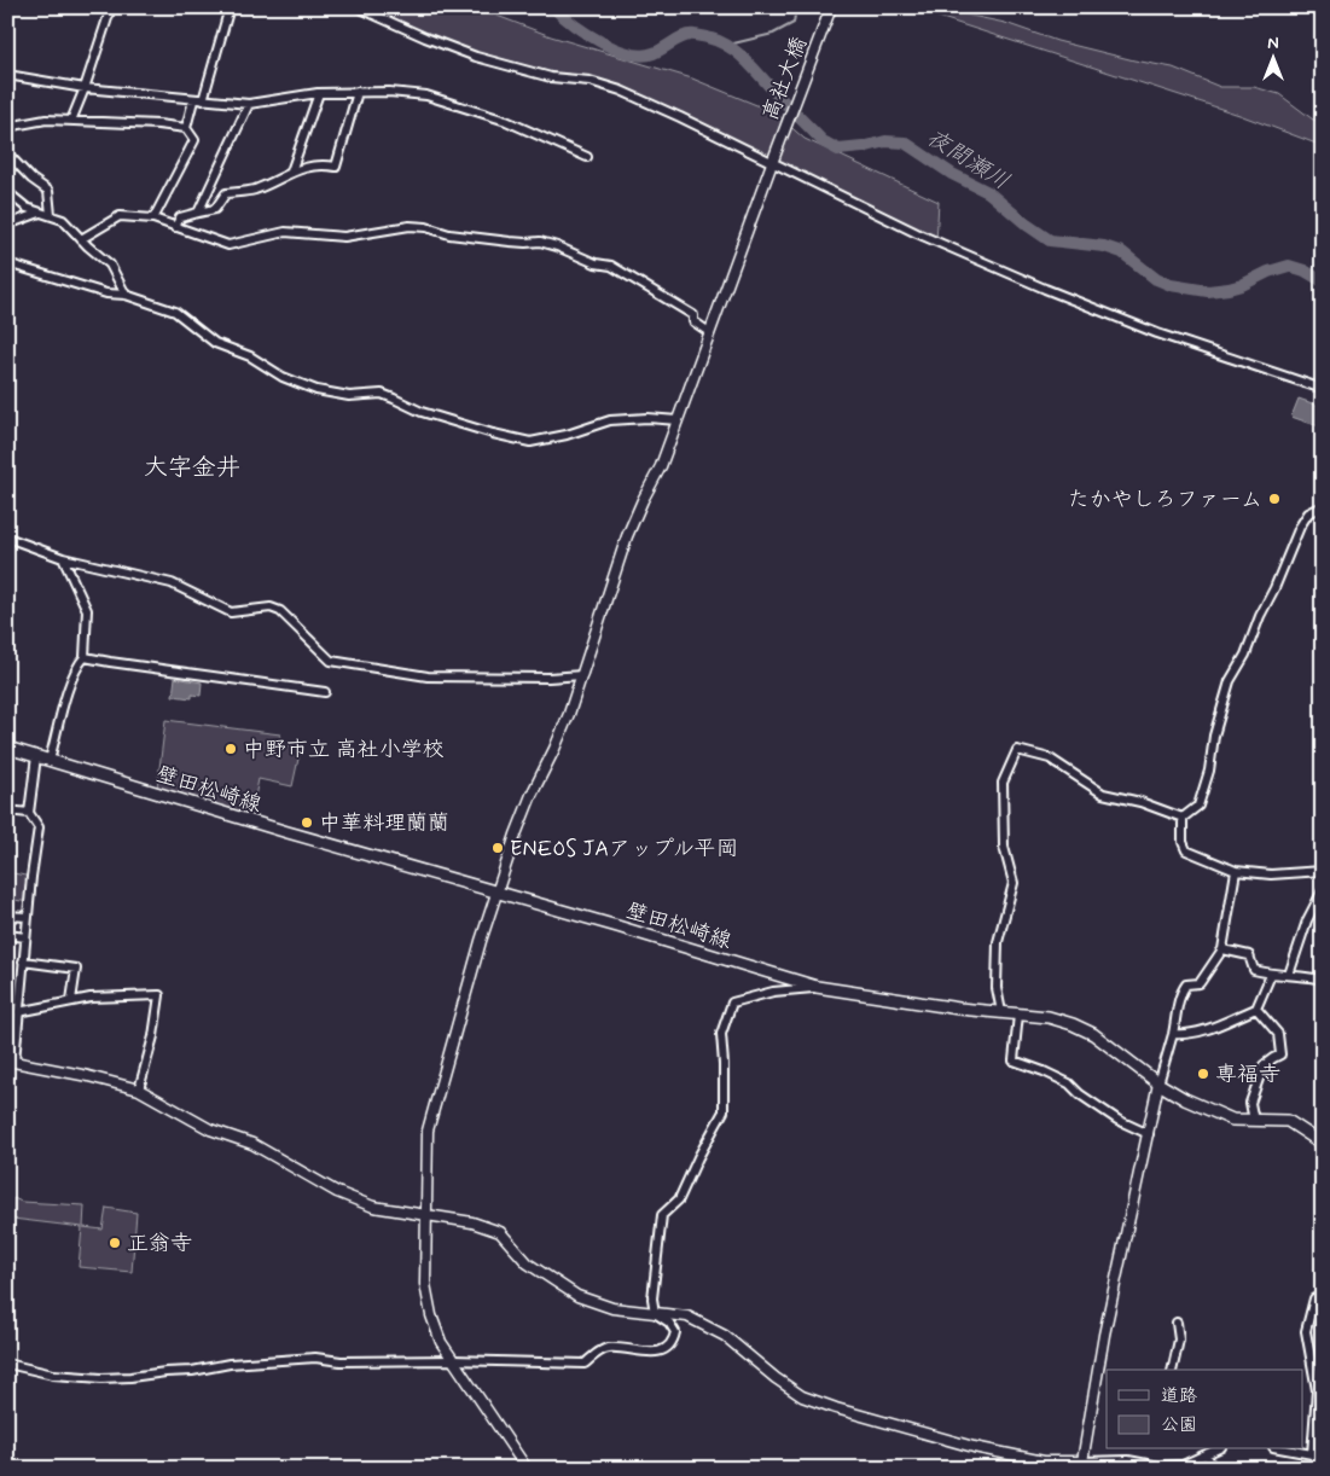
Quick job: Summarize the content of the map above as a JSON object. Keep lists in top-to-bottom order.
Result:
{
  "streets": {
    "main road": ["壁田松崎線"],
    "street": ["高社大橋"]
  },
  "crossings": [
    ["高社大橋", "壁田松崎線"]
  ],
  "districts": ["大字金井"],
  "water": ["夜間瀬川"],
  "places": [
    "たかやしろファーム",
    "中野市立 高社小学校",
    "中華料理蘭蘭",
    "ENEOS JAアップル平岡",
    "専福寺",
    "正翁寺"
  ],
  "legend": ["道路", "公園"],
  "north": "top"
}
